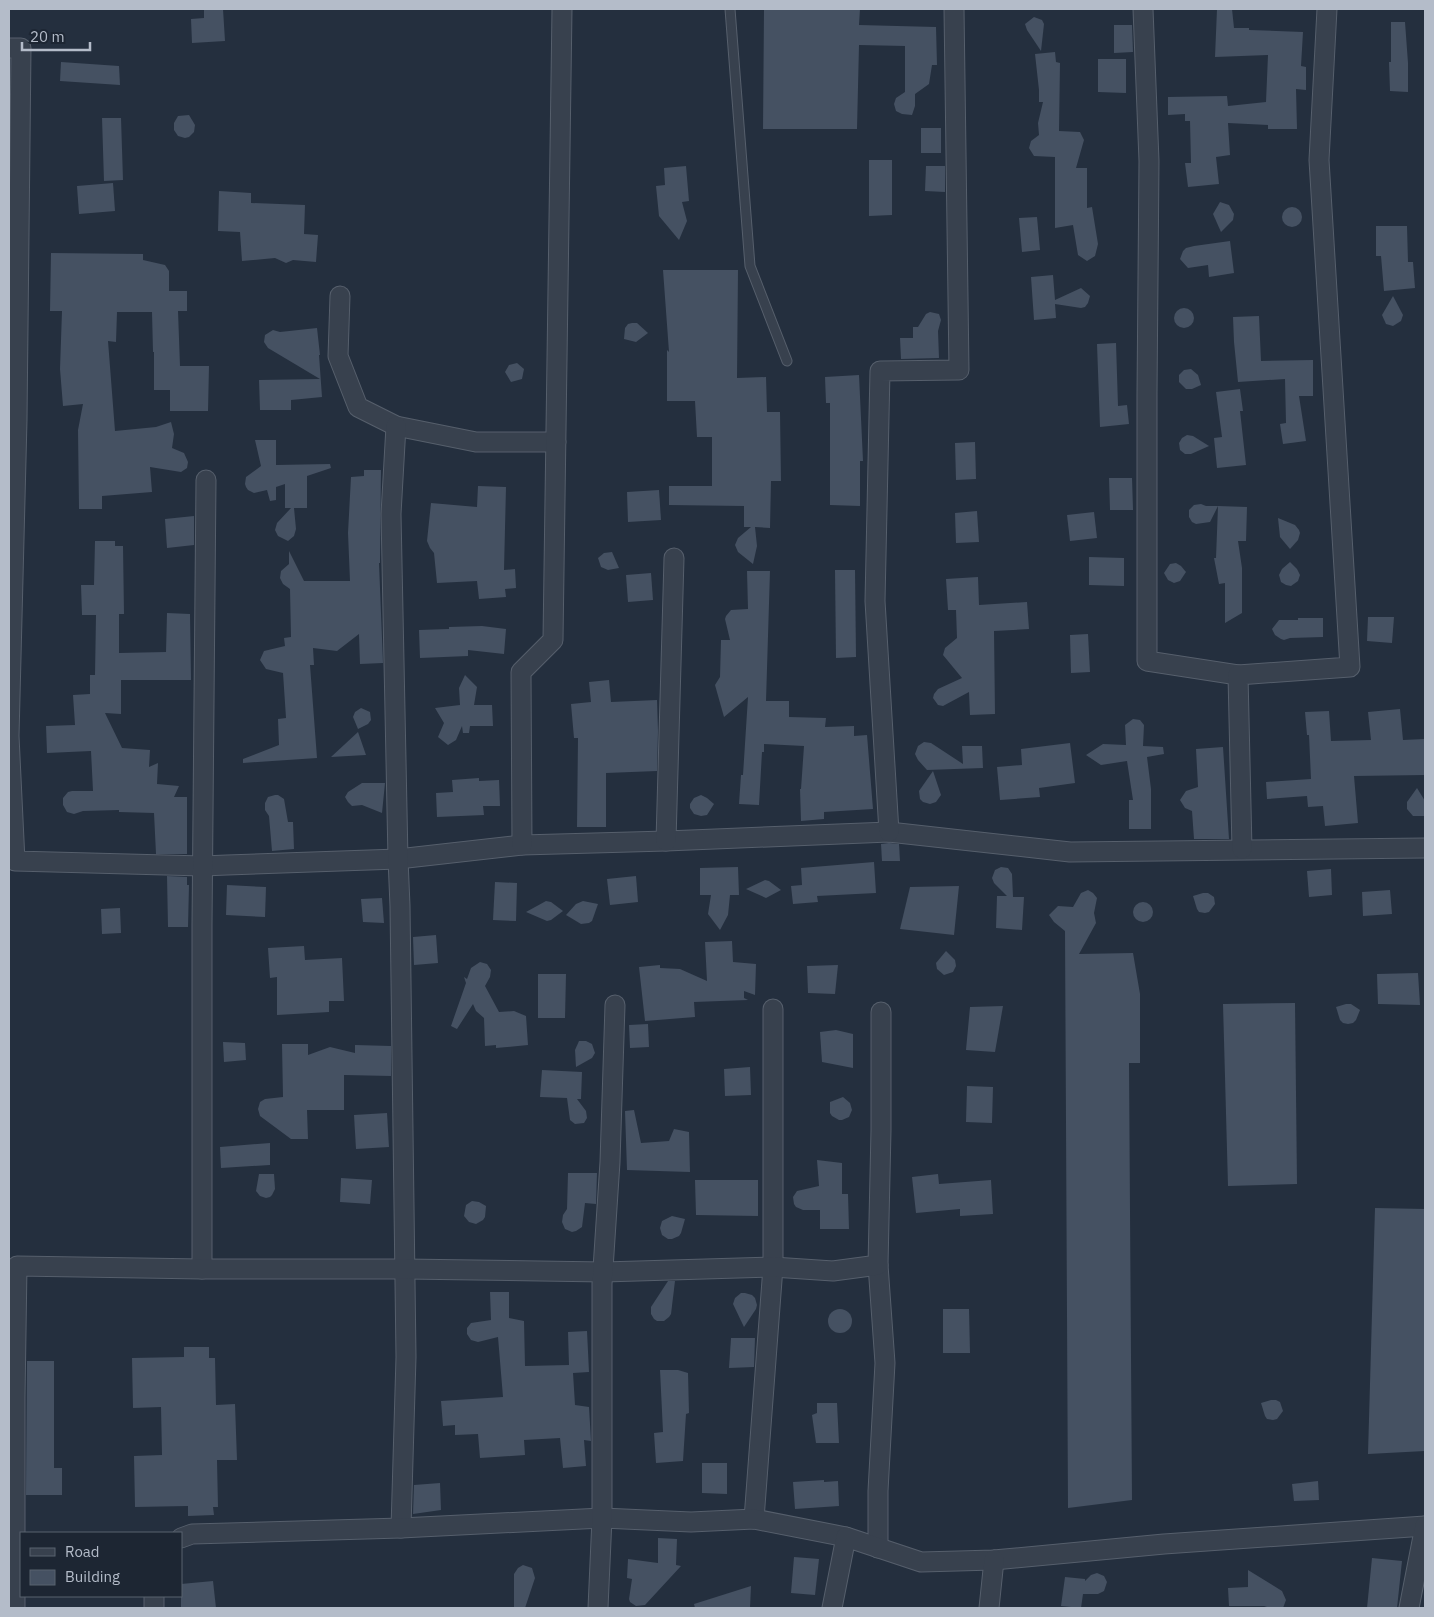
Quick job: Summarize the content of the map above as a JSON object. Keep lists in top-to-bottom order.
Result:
{
  "legend": ["Road", "Building"],
  "scale_bar": "20 m"
}
